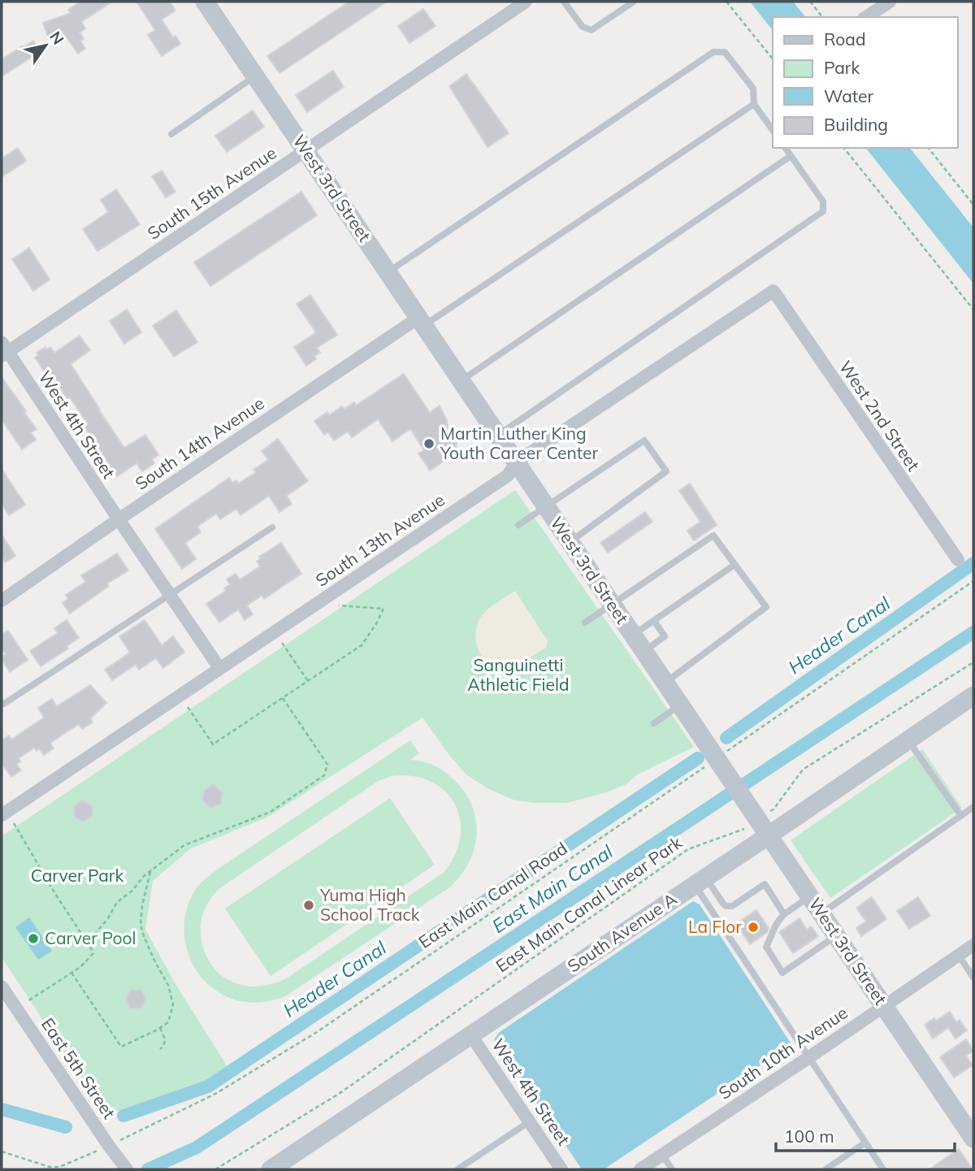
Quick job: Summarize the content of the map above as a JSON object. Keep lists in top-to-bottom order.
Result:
{
  "streets": {
    "street": [
      "West 3rd Street",
      "South 15th Avenue",
      "West 2nd Street",
      "West 4th Street",
      "South 14th Avenue",
      "South 13th Avenue",
      "South Avenue A",
      "South 10th Avenue",
      "East 5th Street"
    ],
    "path": ["East Main Canal Road", "East Main Canal Linear Park"]
  },
  "crossings": [
    ["West 3rd Street", "South 15th Avenue"],
    ["West 3rd Street", "South 14th Avenue"],
    ["West 3rd Street", "South 13th Avenue"],
    ["West 3rd Street", "East Main Canal Road"],
    ["West 3rd Street", "East Main Canal Linear Park"],
    ["West 3rd Street", "South Avenue A"],
    ["West 3rd Street", "South 10th Avenue"],
    ["South 15th Avenue", "West 4th Street"],
    ["West 2nd Street", "South 13th Avenue"],
    ["West 4th Street", "South 14th Avenue"],
    ["West 4th Street", "South 13th Avenue"],
    ["West 4th Street", "South Avenue A"],
    ["East Main Canal Road", "East 5th Street"]
  ],
  "water": ["Header Canal", "East Main Canal"],
  "parks": ["Sanguinetti Athletic Field", "Carver Park"],
  "places": [
    "Martin Luther King Youth Career Center",
    "Yuma High School Track",
    "La Flor",
    "Carver Pool"
  ],
  "legend": [
    "Road",
    "Park",
    "Water",
    "Building"
  ],
  "scale_bar": "100 m",
  "north": "top right"
}
